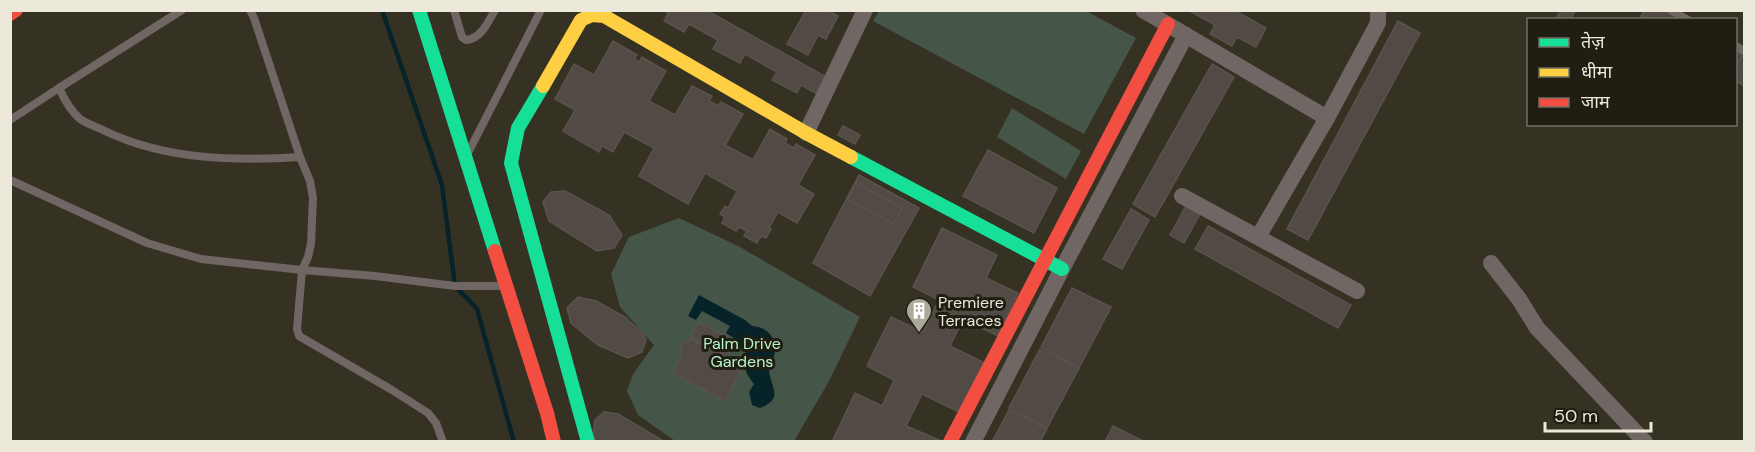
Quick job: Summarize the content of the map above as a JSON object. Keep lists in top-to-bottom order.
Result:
{
  "parks": ["Palm Drive Gardens"],
  "places": {
    "building": ["Premiere Terraces"]
  },
  "legend": ["तेज़", "धीमा", "जाम"],
  "scale_bar": "50 m"
}
